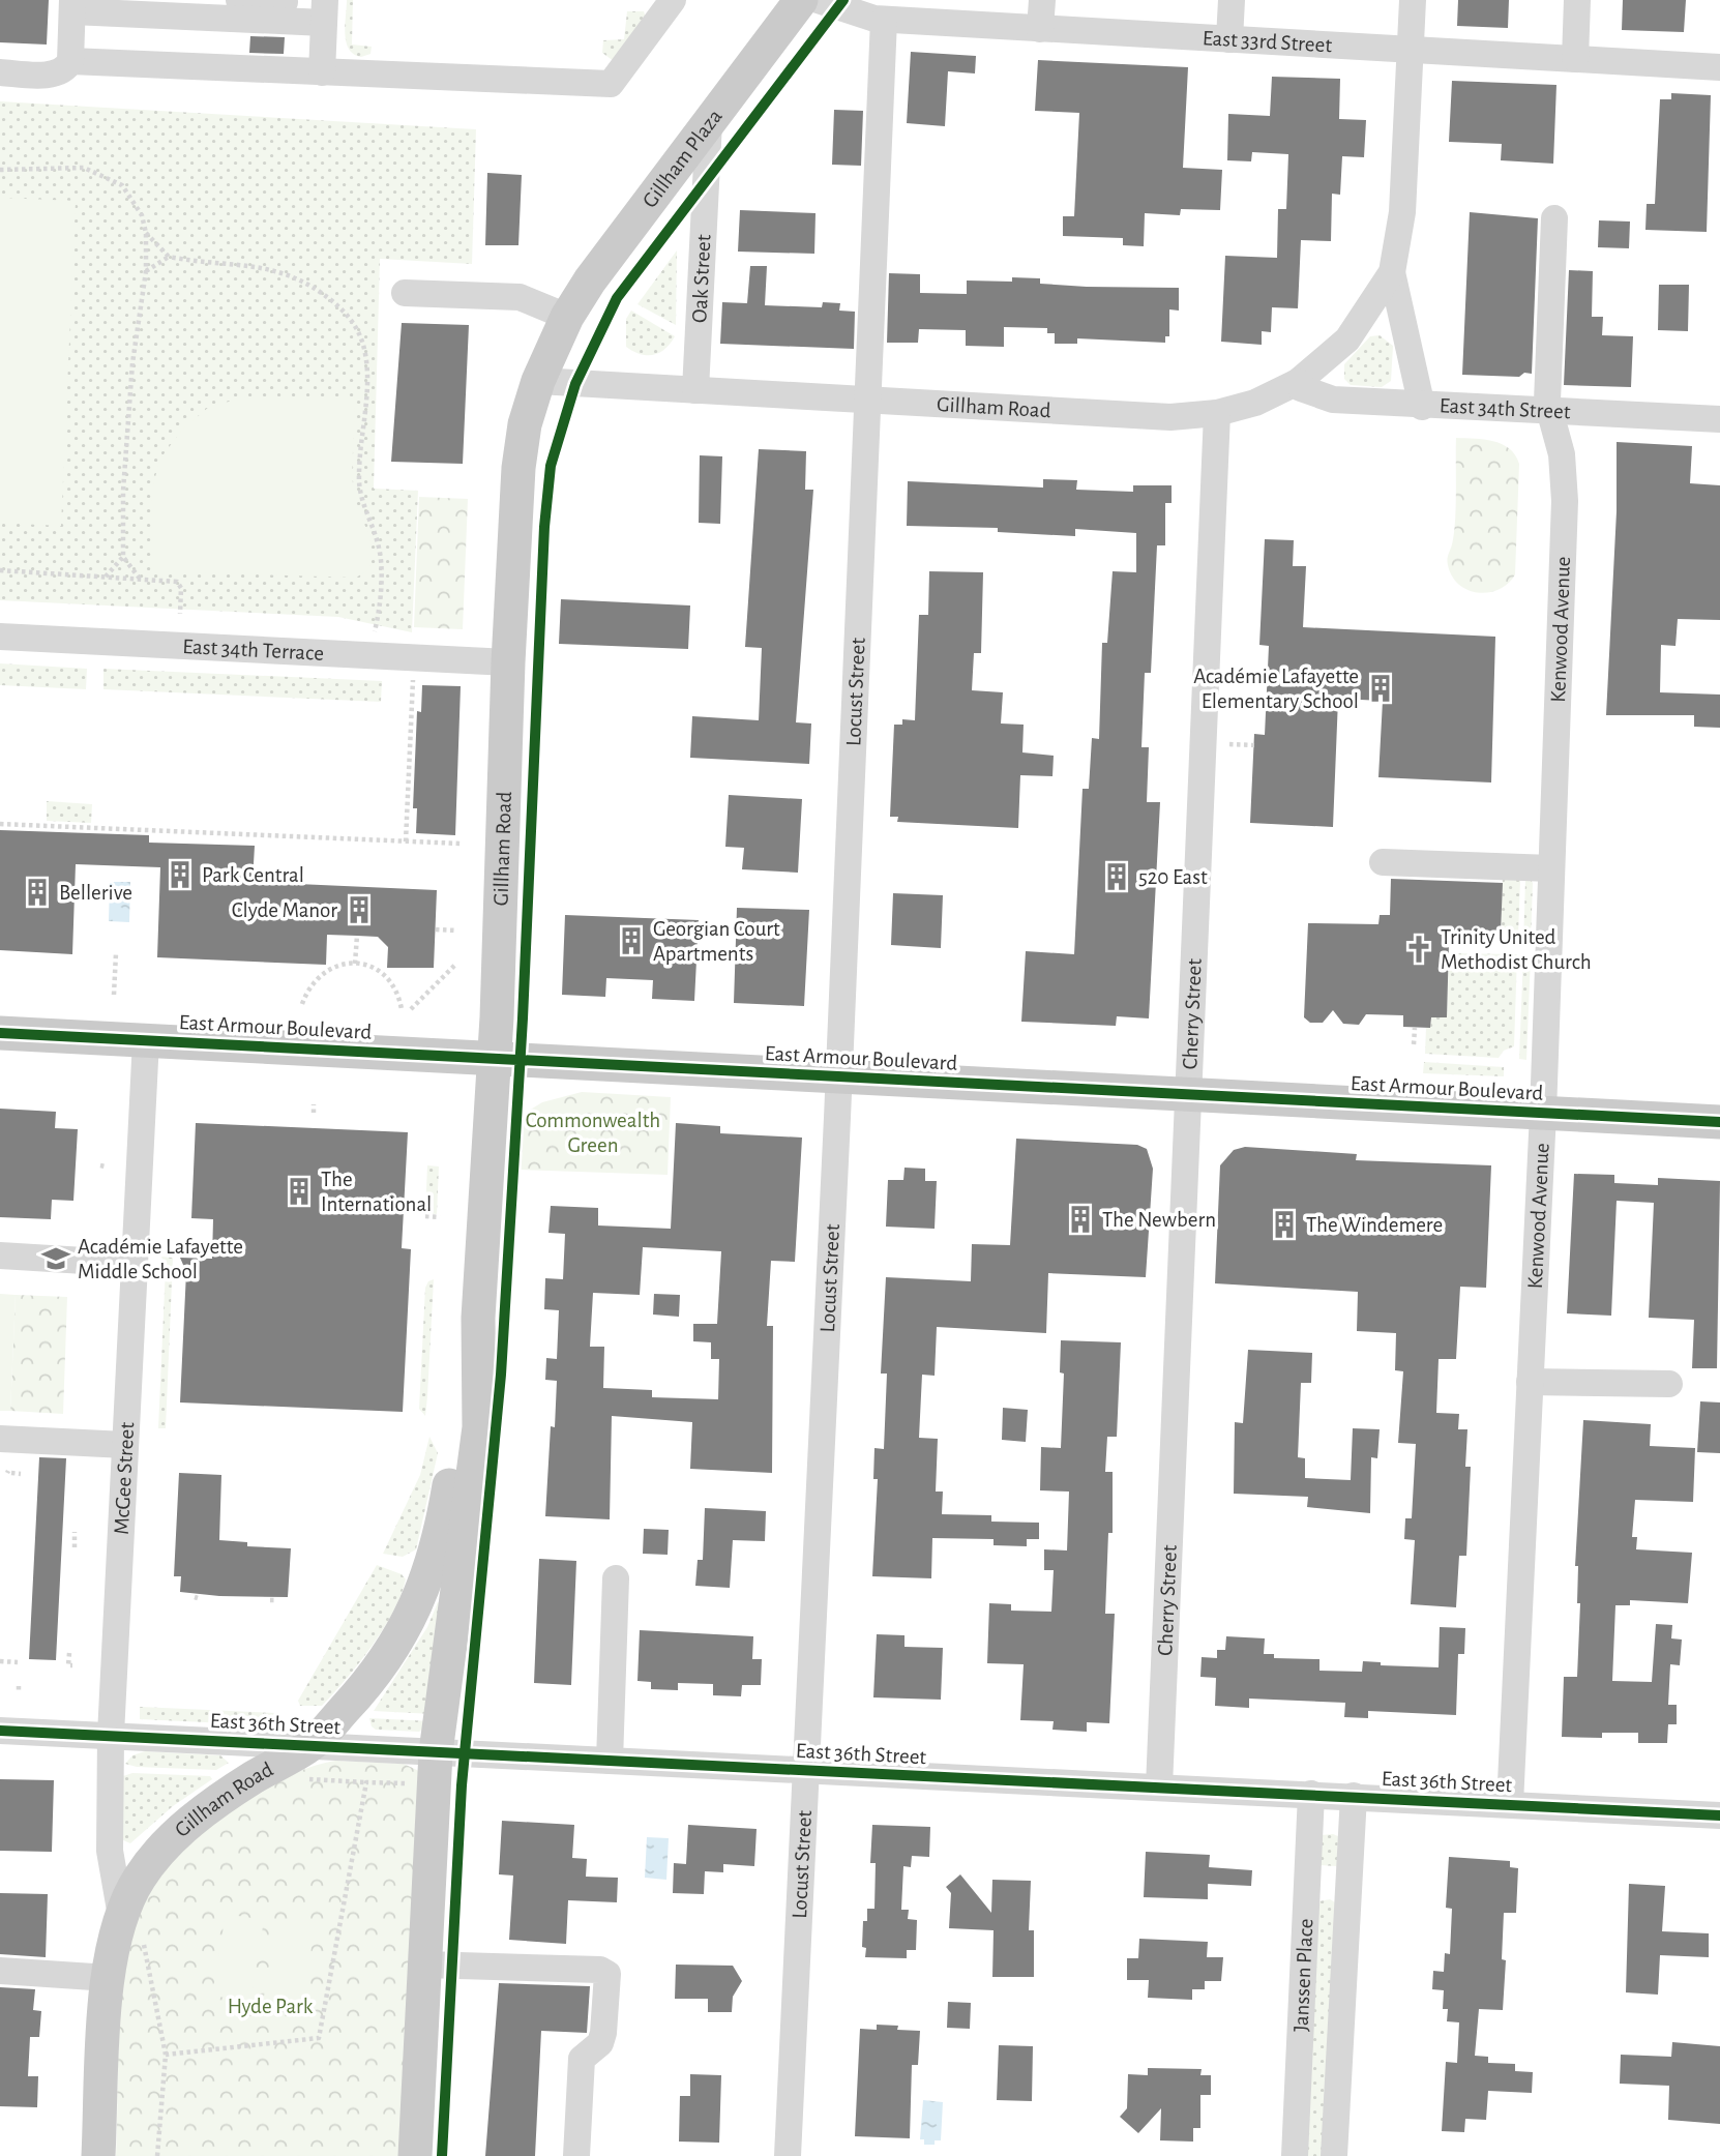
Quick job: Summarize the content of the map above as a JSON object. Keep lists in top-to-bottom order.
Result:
{
  "streets": {
    "main road": ["Gillham Plaza", "Gillham Road", "East Armour Boulevard"],
    "street": [
      "East 33rd Street",
      "Oak Street",
      "East 34th Street",
      "Kenwood Avenue",
      "East 34th Terrace",
      "Locust Street",
      "Cherry Street",
      "McGee Street",
      "East 36th Street",
      "Janssen Place"
    ]
  },
  "crossings": [
    ["East 33rd Street", "Gillham Road"],
    ["East 33rd Street", "Locust Street"],
    ["Gillham Plaza", "Oak Street"],
    ["Gillham Plaza", "Gillham Road"],
    ["Oak Street", "Gillham Road"],
    ["Gillham Road", "East 34th Street"],
    ["Gillham Road", "East 34th Terrace"],
    ["Gillham Road", "Locust Street"],
    ["Gillham Road", "Cherry Street"],
    ["Gillham Road", "East Armour Boulevard"],
    ["Gillham Road", "McGee Street"],
    ["Gillham Road", "East 36th Street"],
    ["East 34th Street", "Kenwood Avenue"],
    ["Kenwood Avenue", "East Armour Boulevard"],
    ["Kenwood Avenue", "East 36th Street"],
    ["Locust Street", "East Armour Boulevard"],
    ["Locust Street", "East 36th Street"],
    ["Cherry Street", "East Armour Boulevard"],
    ["Cherry Street", "East 36th Street"],
    ["East Armour Boulevard", "McGee Street"],
    ["McGee Street", "East 36th Street"],
    ["East 36th Street", "Janssen Place"]
  ],
  "parks": ["Commonwealth Green", "Hyde Park"],
  "places": {
    "building": [
      "Académie Lafayette Elementary School",
      "Park Central",
      "520 East",
      "Bellerive",
      "Clyde Manor",
      "Georgian Court Apartments",
      "The International",
      "The Newbern",
      "The Windemere"
    ],
    "church": ["Trinity United Methodist Church"],
    "school or university": ["Académie Lafayette Middle School"]
  }
}
